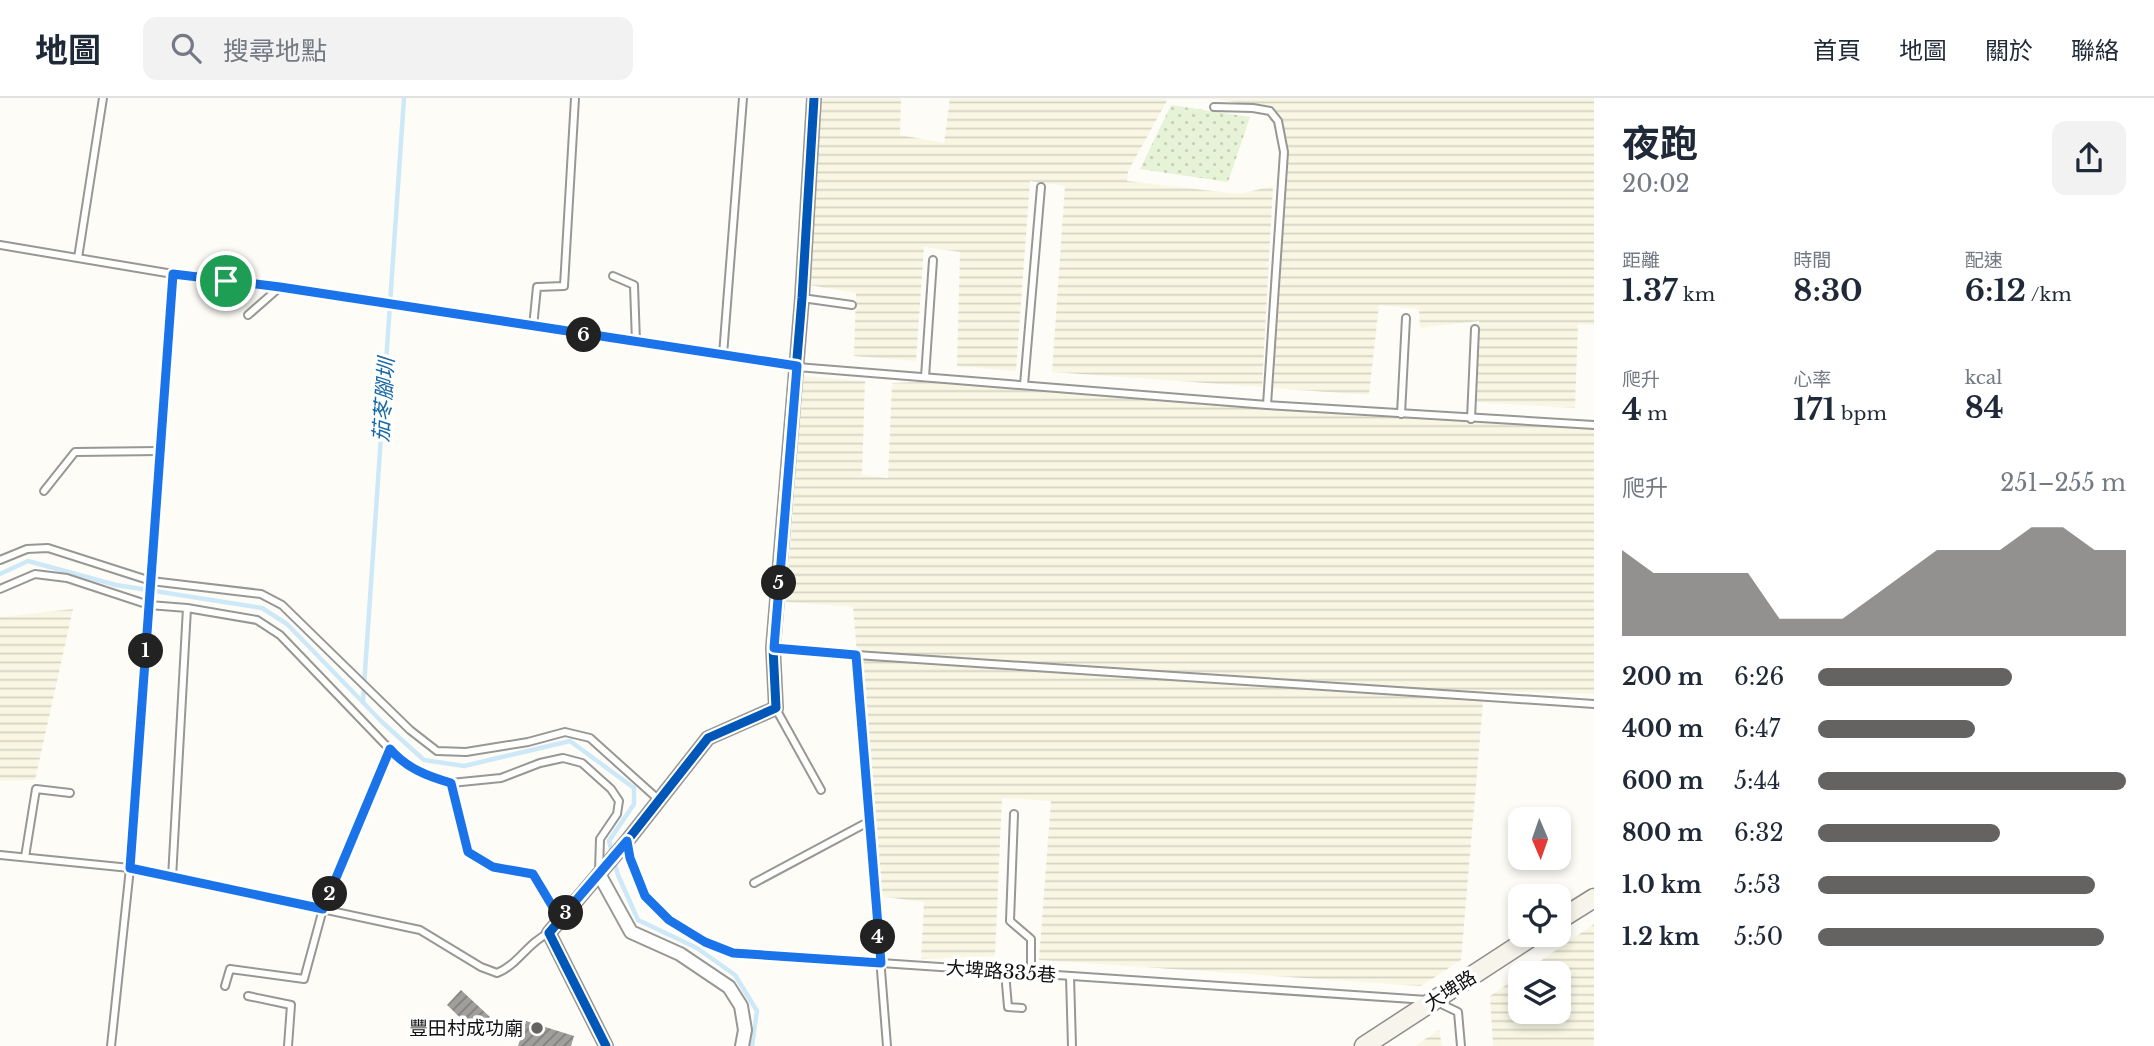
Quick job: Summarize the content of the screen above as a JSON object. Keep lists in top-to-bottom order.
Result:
{
  "streets": {
    "main road": ["大埤路"],
    "lane": ["大埤路335巷"]
  },
  "crossings": [
    ["大埤路335巷", "大埤路"]
  ],
  "water": ["茄苳腳圳"],
  "places": ["豐田村成功廟"],
  "north": "bottom",
  "page": {
    "header": "地圖",
    "search": "搜尋地點",
    "nav": [
      "首頁",
      "地圖",
      "關於",
      "聯絡"
    ],
    "heading": ["夜跑", "20:02"],
    "stats": [
      ["距離", "1.37 km"],
      ["時間", "8:30"],
      ["配速", "6:12 /km"],
      ["爬升", "4 m"],
      ["心率", "171 bpm"],
      ["kcal", "84"]
    ],
    "pins": [
      "6",
      "5",
      "1",
      "2",
      "3",
      "4"
    ],
    "chart": ["爬升", "251–255 m"],
    "list": [
      {
        "name": "200 m",
        "note": "6:26"
      },
      {
        "name": "400 m",
        "note": "6:47"
      },
      {
        "name": "600 m",
        "note": "5:44"
      },
      {
        "name": "800 m",
        "note": "6:32"
      },
      {
        "name": "1.0 km",
        "note": "5:53"
      },
      {
        "name": "1.2 km",
        "note": "5:50"
      }
    ]
  }
}
